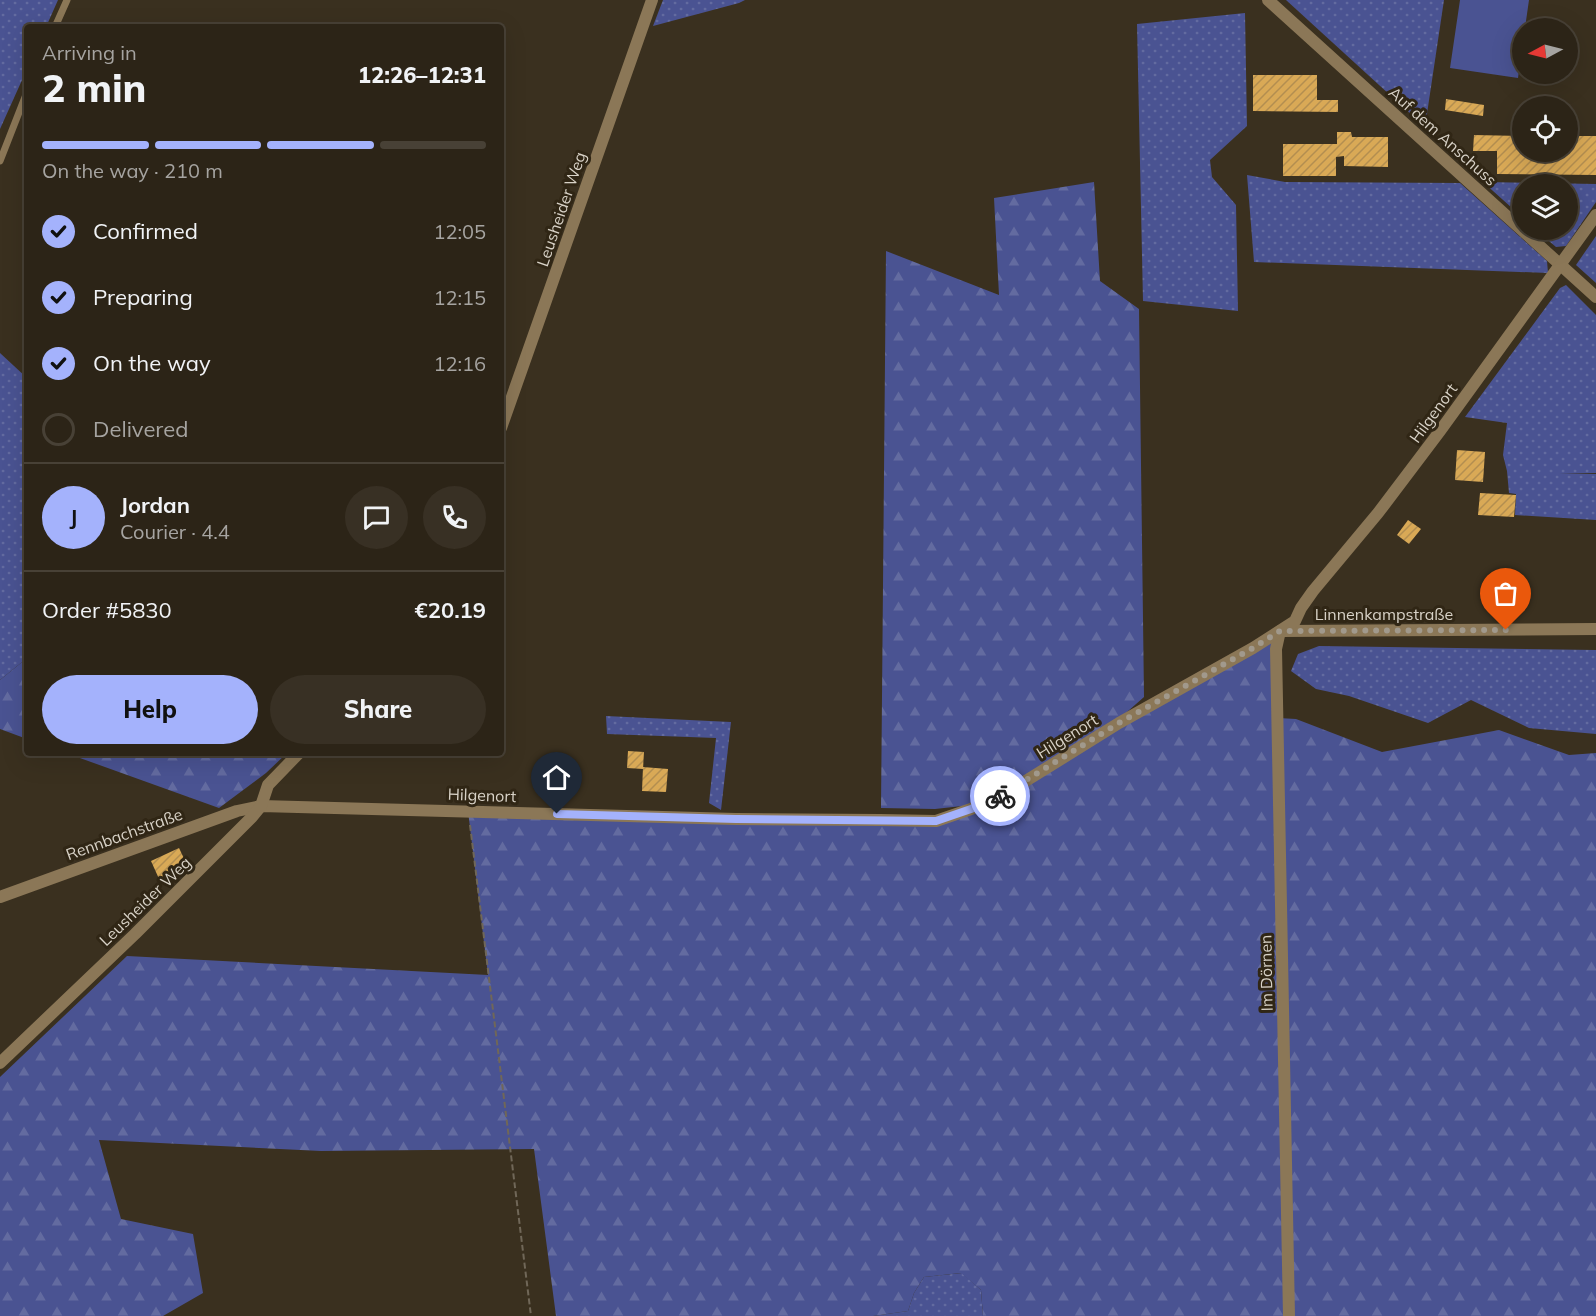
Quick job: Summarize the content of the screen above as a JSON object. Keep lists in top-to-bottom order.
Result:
{
  "streets": {
    "street": [
      "Auf dem Anschuss",
      "Leusheider Weg",
      "Hilgenort",
      "Linnenkampstraße",
      "Rennbachstraße",
      "Im Dörnen"
    ]
  },
  "crossings": [
    ["Auf dem Anschuss", "Hilgenort"],
    ["Leusheider Weg", "Hilgenort"],
    ["Leusheider Weg", "Rennbachstraße"],
    ["Hilgenort", "Linnenkampstraße"],
    ["Hilgenort", "Rennbachstraße"],
    ["Hilgenort", "Im Dörnen"],
    ["Linnenkampstraße", "Im Dörnen"]
  ],
  "north": "left",
  "page": {
    "heading": ["2 min", "Arriving in", "12:26–12:31"],
    "panel": [
      "Jordan",
      "Courier · 4.4",
      "Order #5830",
      "€20.19"
    ],
    "bar": "On the way · 210 m",
    "list": [
      ["Confirmed", "12:05"],
      ["Preparing", "12:15"],
      ["On the way", "12:16"],
      "Delivered"
    ],
    "round": "J",
    "buttons": ["Help", "Share"]
  }
}
